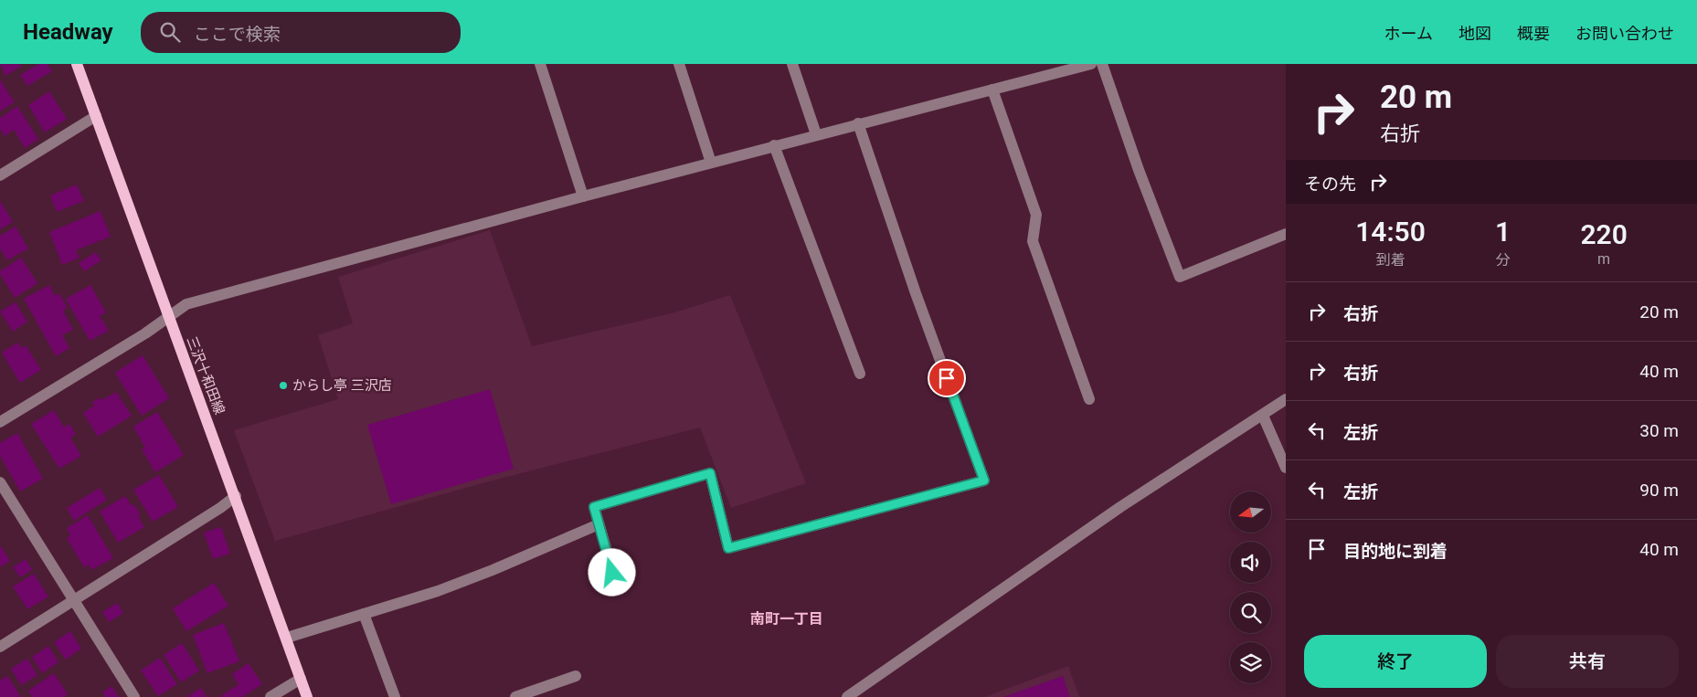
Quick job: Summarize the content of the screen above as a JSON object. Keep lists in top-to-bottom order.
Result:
{
  "streets": {
    "main road": ["三沢十和田線"]
  },
  "districts": ["南町一丁目"],
  "places": ["からし亭 三沢店"],
  "north": "left",
  "page": {
    "header": "Headway",
    "search": "ここで検索",
    "nav": [
      "ホーム",
      "地図",
      "概要",
      "お問い合わせ"
    ],
    "turn": ["20 m", "右折"],
    "then": "その先",
    "eta": [
      "14:50",
      "到着",
      "1",
      "分",
      "220",
      "m"
    ],
    "list": [
      {
        "name": "右折",
        "value": "20 m"
      },
      {
        "name": "右折",
        "value": "40 m"
      },
      {
        "name": "左折",
        "value": "30 m"
      },
      {
        "name": "左折",
        "value": "90 m"
      },
      {
        "name": "目的地に到着",
        "value": "40 m"
      }
    ],
    "buttons": ["終了", "共有"]
  }
}
